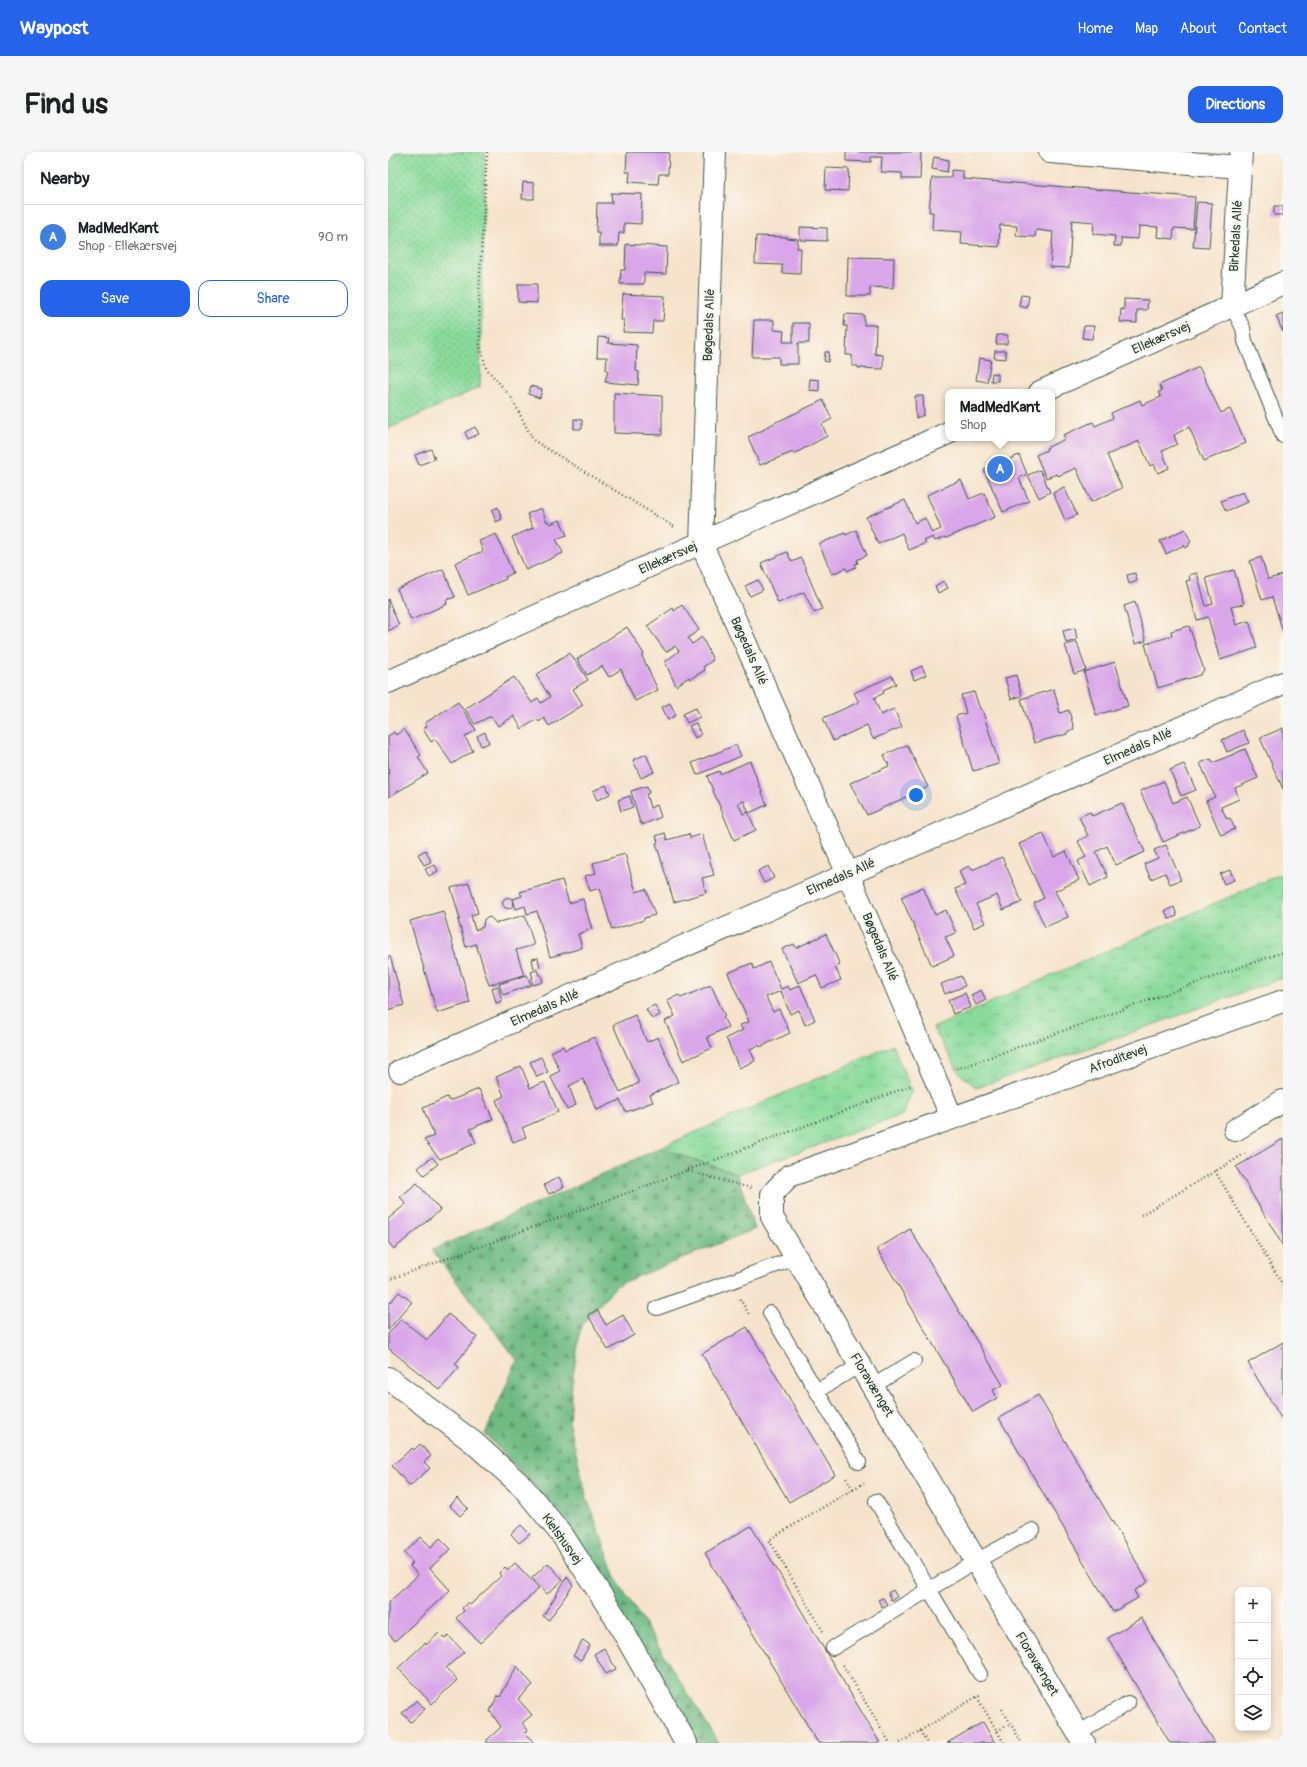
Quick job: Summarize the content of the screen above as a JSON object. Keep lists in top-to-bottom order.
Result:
{
  "streets": {
    "street": [
      "Birkedals Allé",
      "Bøgedals Allé",
      "Ellekærsvej",
      "Elmedals Allé",
      "Afroditevej",
      "Floravænget",
      "Kielshusvej"
    ]
  },
  "crossings": [
    ["Birkedals Allé", "Ellekærsvej"],
    ["Bøgedals Allé", "Ellekærsvej"],
    ["Bøgedals Allé", "Elmedals Allé"],
    ["Bøgedals Allé", "Afroditevej"]
  ],
  "page": {
    "header": "Waypost",
    "nav": [
      "Home",
      "Map",
      "About",
      "Contact"
    ],
    "buttons": [
      "Directions",
      ["Save", "Share"]
    ],
    "title": "Find us",
    "heading": "Nearby",
    "list": [
      {
        "mark": "A",
        "name": "MadMedKant",
        "note": "Shop · Ellekærsvej",
        "value": "90 m"
      }
    ],
    "popup": ["MadMedKant", "Shop"],
    "pins": "A",
    "map_buttons": ["+", "−"]
  }
}
